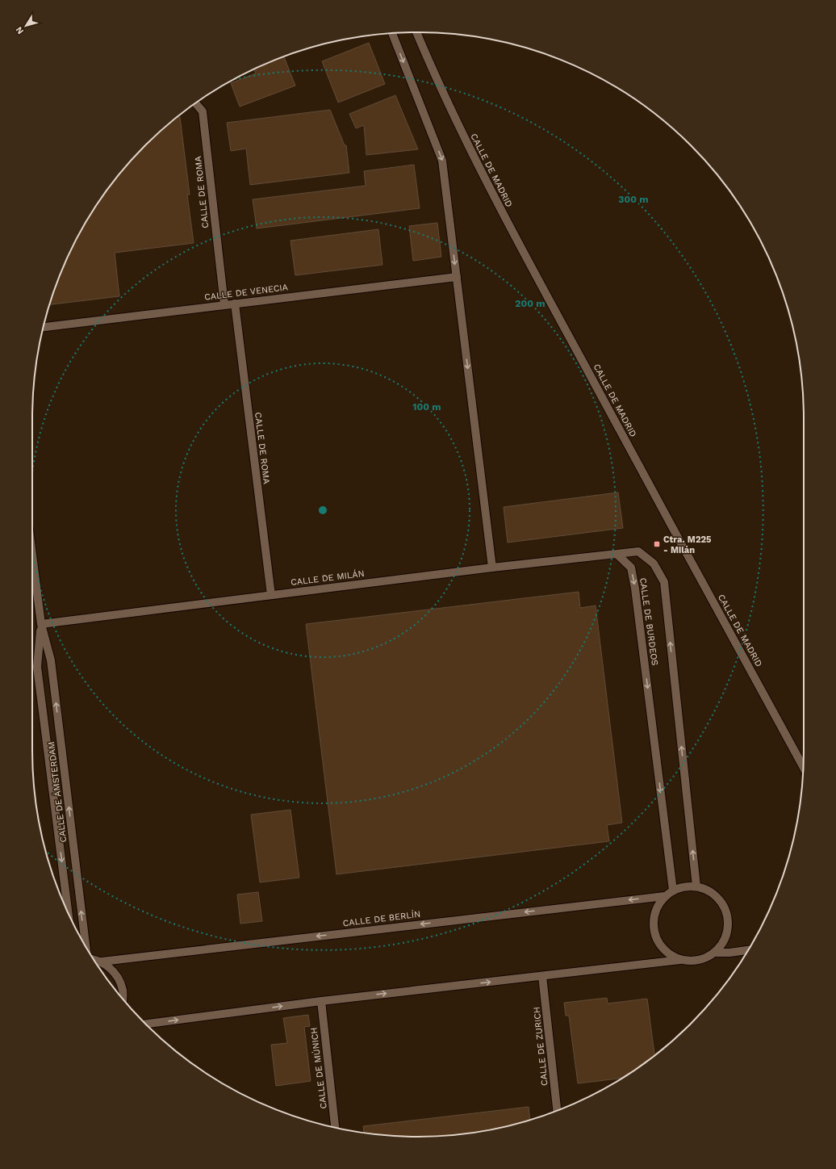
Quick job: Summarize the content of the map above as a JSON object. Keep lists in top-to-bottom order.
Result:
{
  "streets": {
    "street": [
      "CALLE DE MADRID",
      "CALLE DE ROMA",
      "CALLE DE VENECIA",
      "CALLE DE MILÁN",
      "CALLE DE BURDEOS",
      "CALLE DE ÁMSTERDAM",
      "CALLE DE BERLÍN",
      "CALLE DE ZURICH",
      "CALLE DE MÚNICH"
    ]
  },
  "crossings": [
    ["CALLE DE ROMA", "CALLE DE VENECIA"],
    ["CALLE DE ROMA", "CALLE DE MILÁN"],
    ["CALLE DE MILÁN", "CALLE DE BURDEOS"],
    ["CALLE DE MILÁN", "CALLE DE ÁMSTERDAM"],
    ["CALLE DE BURDEOS", "CALLE DE BERLÍN"]
  ],
  "places": {
    "transit": ["Ctra. M225 - Milán"]
  },
  "north": "bottom left",
  "rings": ["300 m", "200 m", "100 m"]
}
